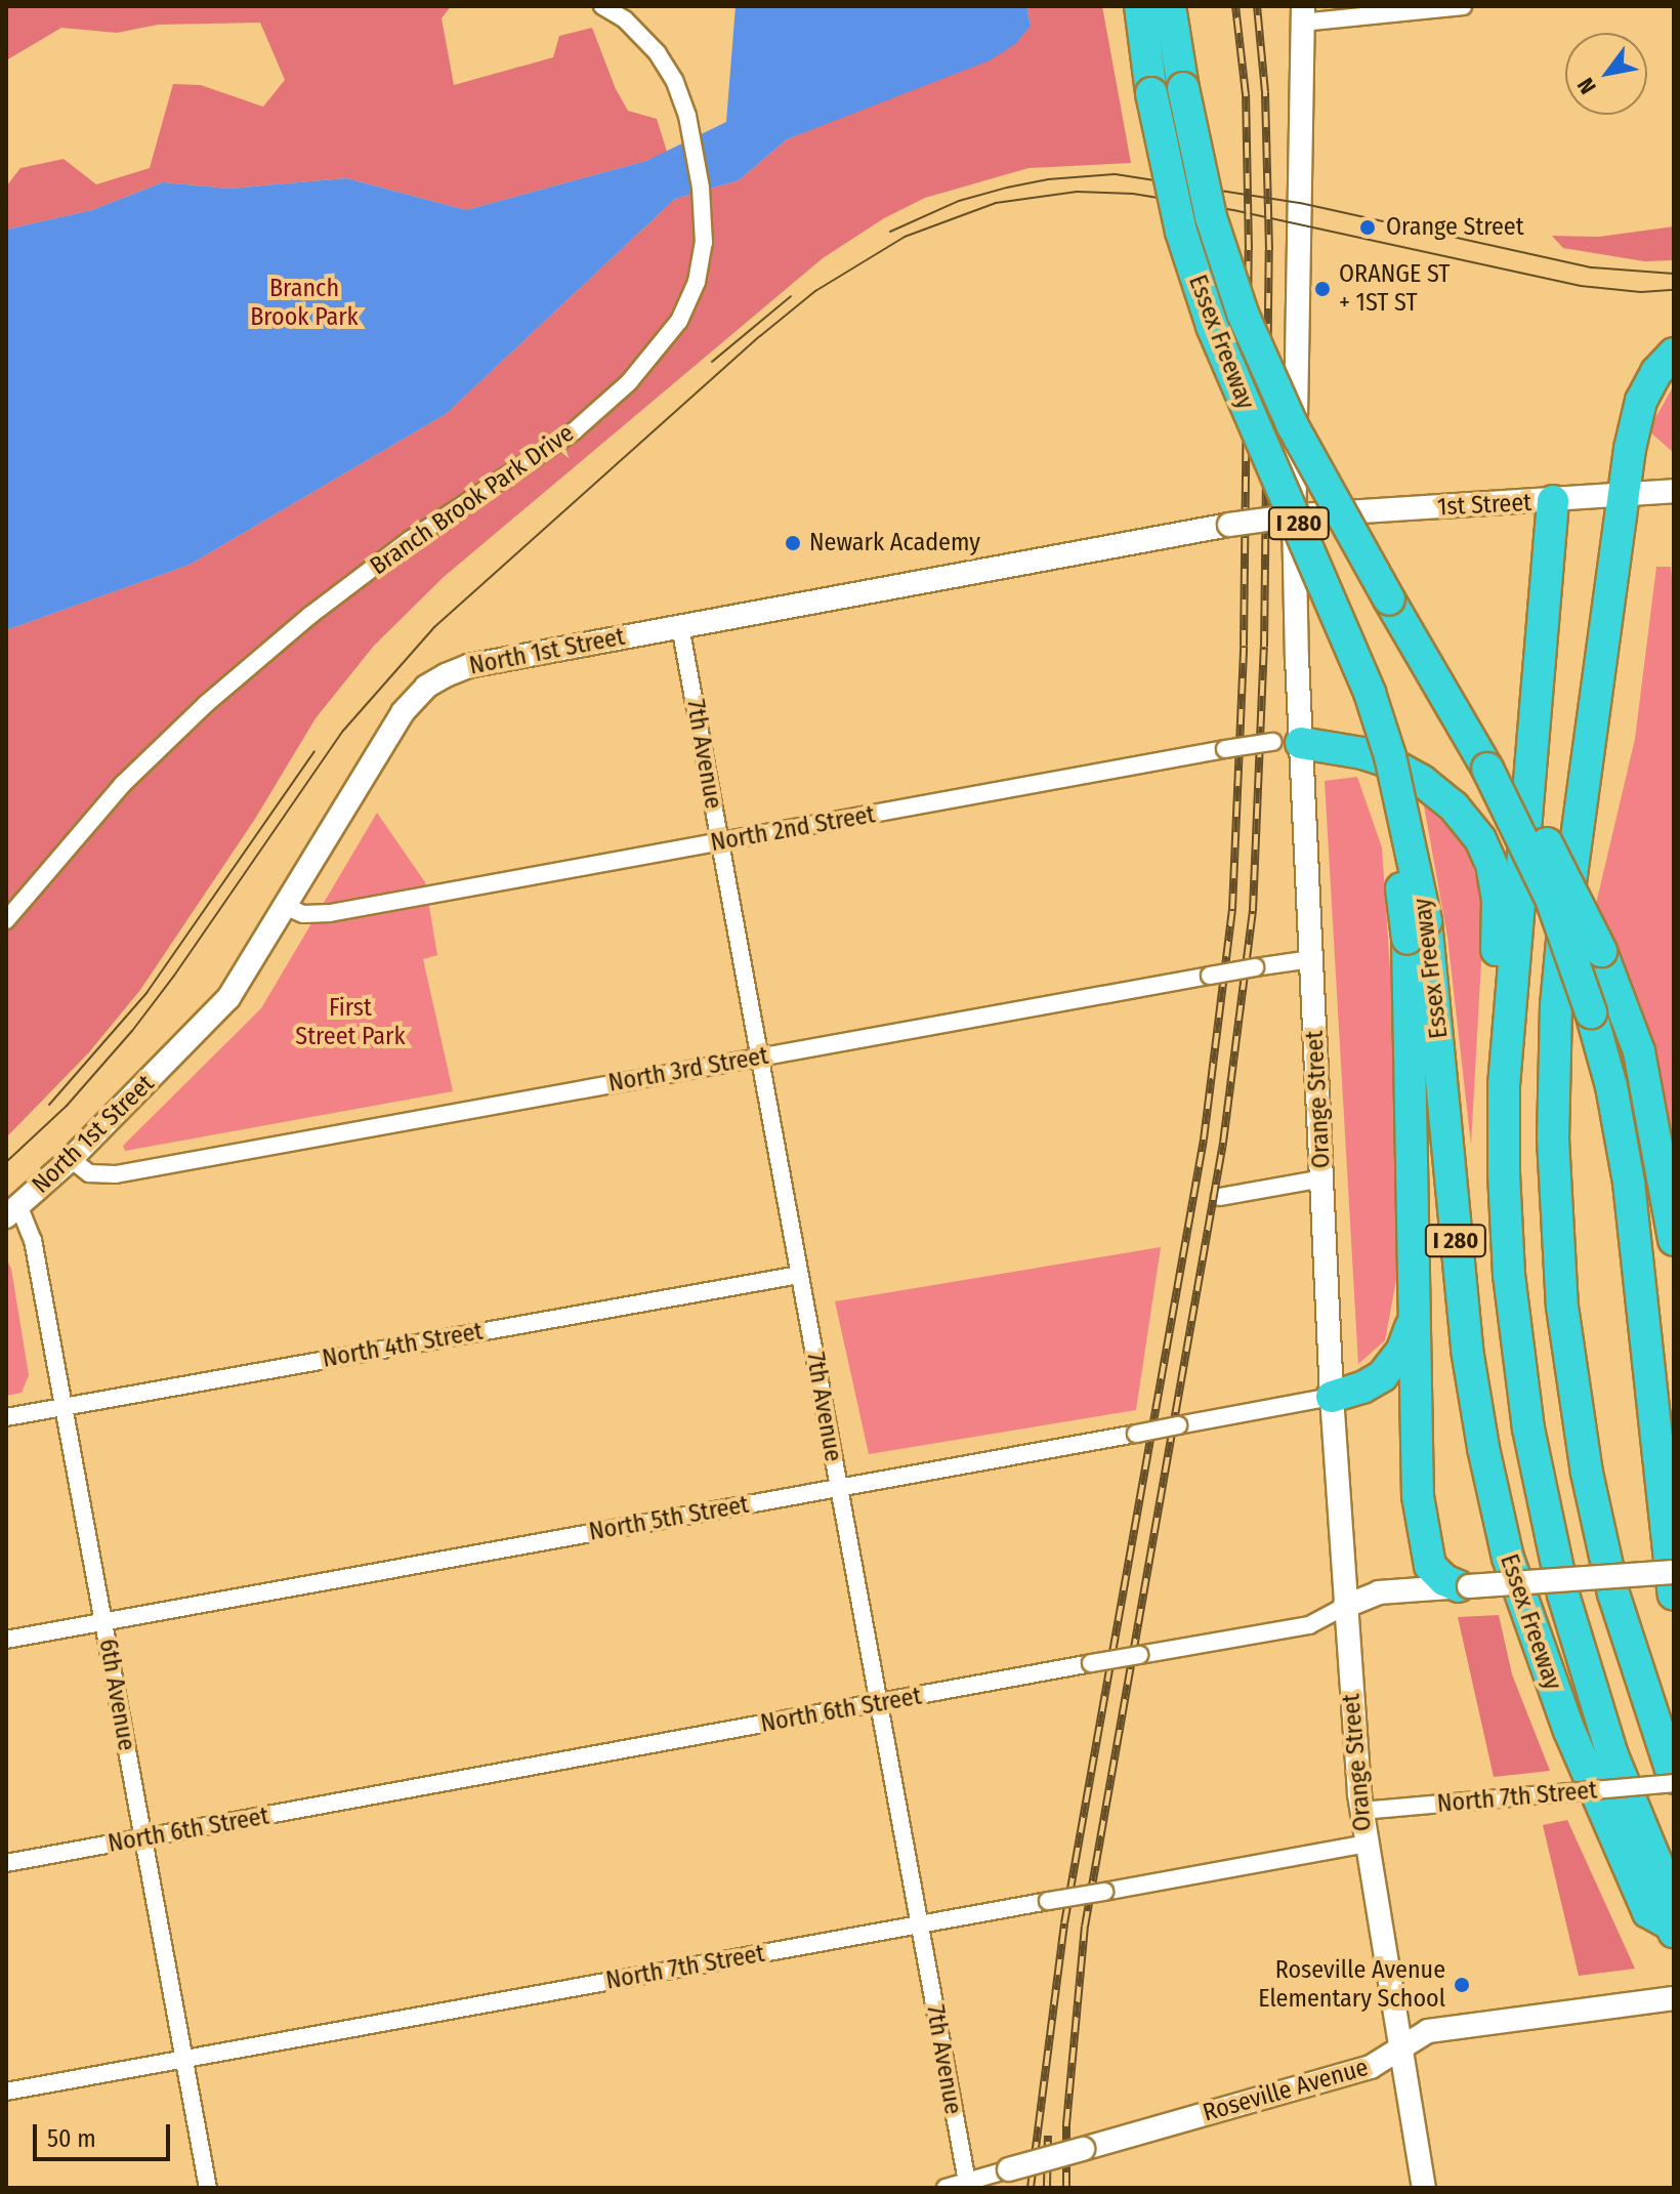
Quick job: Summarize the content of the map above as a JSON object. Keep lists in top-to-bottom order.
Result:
{
  "streets": {
    "highway": ["Essex Freeway", "I 280"],
    "main road": [
      "1st Street",
      "North 1st Street",
      "Orange Street",
      "North 6th Street",
      "Roseville Avenue"
    ],
    "street": [
      "Branch Brook Park Drive",
      "7th Avenue",
      "North 2nd Street",
      "North 3rd Street",
      "North 4th Street",
      "North 5th Street",
      "6th Avenue",
      "North 7th Street"
    ]
  },
  "crossings": [
    ["1st Street", "North 1st Street"],
    ["1st Street", "Orange Street"],
    ["North 1st Street", "7th Avenue"],
    ["North 1st Street", "North 2nd Street"],
    ["North 1st Street", "North 3rd Street"],
    ["North 1st Street", "Orange Street"],
    ["North 1st Street", "6th Avenue"],
    ["7th Avenue", "North 2nd Street"],
    ["7th Avenue", "North 3rd Street"],
    ["7th Avenue", "North 4th Street"],
    ["7th Avenue", "North 5th Street"],
    ["7th Avenue", "North 6th Street"],
    ["7th Avenue", "North 7th Street"],
    ["7th Avenue", "Roseville Avenue"],
    ["North 2nd Street", "Orange Street"],
    ["North 3rd Street", "Orange Street"],
    ["Orange Street", "North 5th Street"],
    ["Orange Street", "North 6th Street"],
    ["Orange Street", "North 7th Street"],
    ["Orange Street", "Roseville Avenue"],
    ["North 4th Street", "6th Avenue"],
    ["North 5th Street", "6th Avenue"],
    ["6th Avenue", "North 6th Street"],
    ["6th Avenue", "North 7th Street"]
  ],
  "parks": ["Branch Brook Park", "First Street Park"],
  "places": [
    "Orange Street",
    "ORANGE ST + 1ST ST",
    "Newark Academy",
    "Roseville Avenue Elementary School"
  ],
  "scale_bar": "50 m",
  "north": "bottom left"
}
